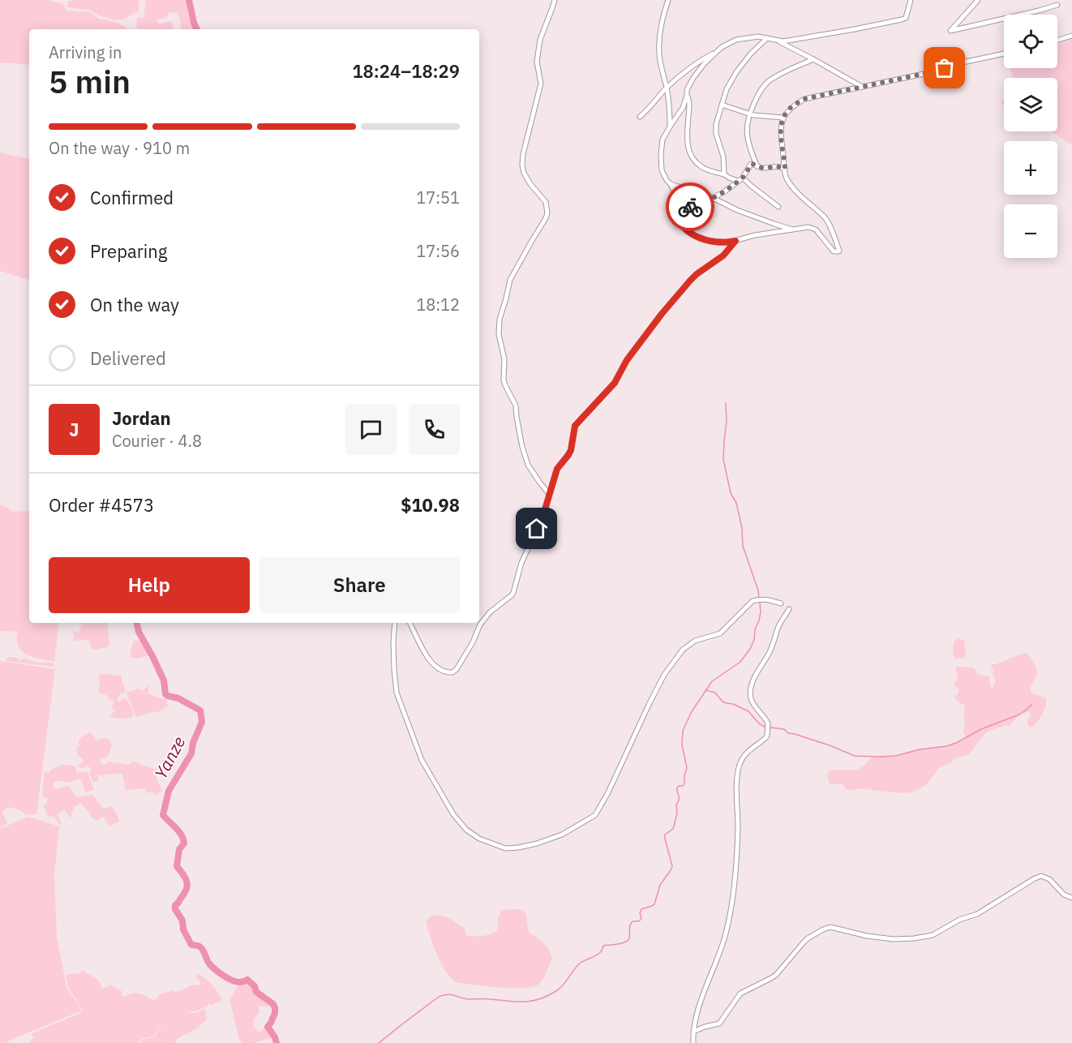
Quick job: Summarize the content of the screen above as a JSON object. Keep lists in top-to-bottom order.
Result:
{
  "water": ["Yanze"],
  "page": {
    "map_buttons": ["+", "−"],
    "heading": ["5 min", "Arriving in", "18:24–18:29"],
    "panel": [
      "Jordan",
      "Courier · 4.8",
      "Order #4573",
      "$10.98"
    ],
    "bar": "On the way · 910 m",
    "list": [
      ["Confirmed", "17:51"],
      ["Preparing", "17:56"],
      ["On the way", "18:12"],
      "Delivered"
    ],
    "round": "J",
    "buttons": ["Help", "Share"]
  }
}
